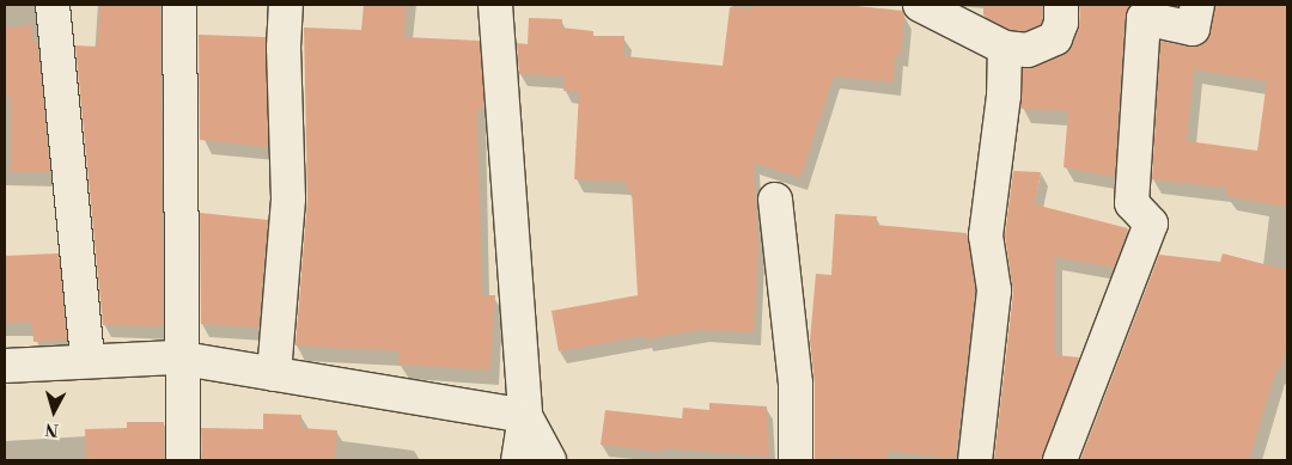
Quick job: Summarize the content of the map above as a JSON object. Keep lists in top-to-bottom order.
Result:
{
  "north": "bottom"
}
